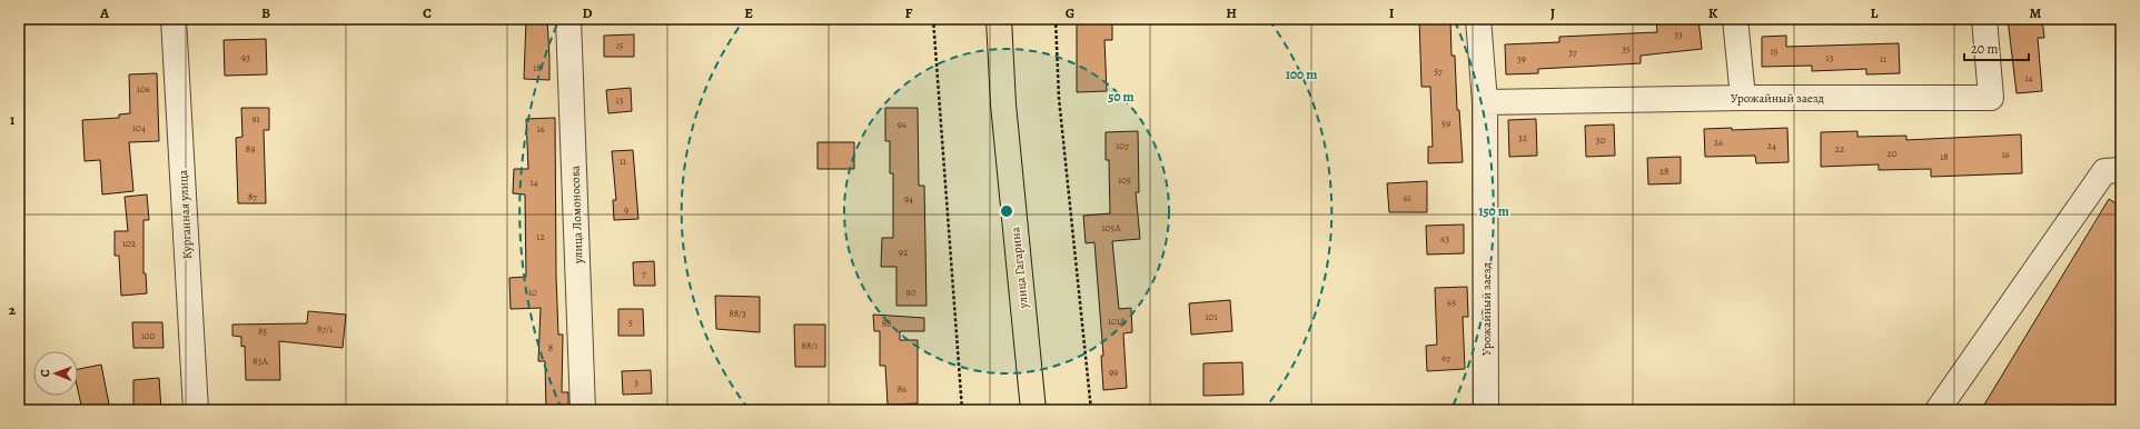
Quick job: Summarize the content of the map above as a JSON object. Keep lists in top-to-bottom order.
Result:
{
  "streets": {
    "main road": ["улица Гагарина"],
    "street": ["Урожайный заезд", "Курганная улица", "улица Ломоносова"]
  },
  "house_numbers": [
    "33",
    "15",
    "35",
    "15",
    "37",
    "93",
    "13",
    "39",
    "11",
    "18",
    "57",
    "14",
    "106",
    "13",
    "91",
    "59",
    "96",
    "104",
    "16",
    "32",
    "30",
    "26",
    "107",
    "24",
    "89",
    "22",
    "20",
    "16",
    "18",
    "11",
    "28",
    "105",
    "14",
    "87",
    "61",
    "94",
    "9",
    "105А",
    "12",
    "63",
    "102",
    "92",
    "7",
    "10",
    "90",
    "65",
    "88/3",
    "101",
    "101А",
    "5",
    "88",
    "87/1",
    "85",
    "100",
    "88/1",
    "8",
    "67",
    "83А",
    "99",
    "3",
    "86"
  ],
  "scale_bar": "20 m",
  "north": "left",
  "grid": {
    "columns": [
      "A",
      "B",
      "C",
      "D",
      "E",
      "F",
      "G",
      "H",
      "I",
      "J",
      "K",
      "L",
      "M"
    ],
    "rows": ["1", "2"]
  },
  "rings": ["100 m", "50 m", "150 m"]
}
